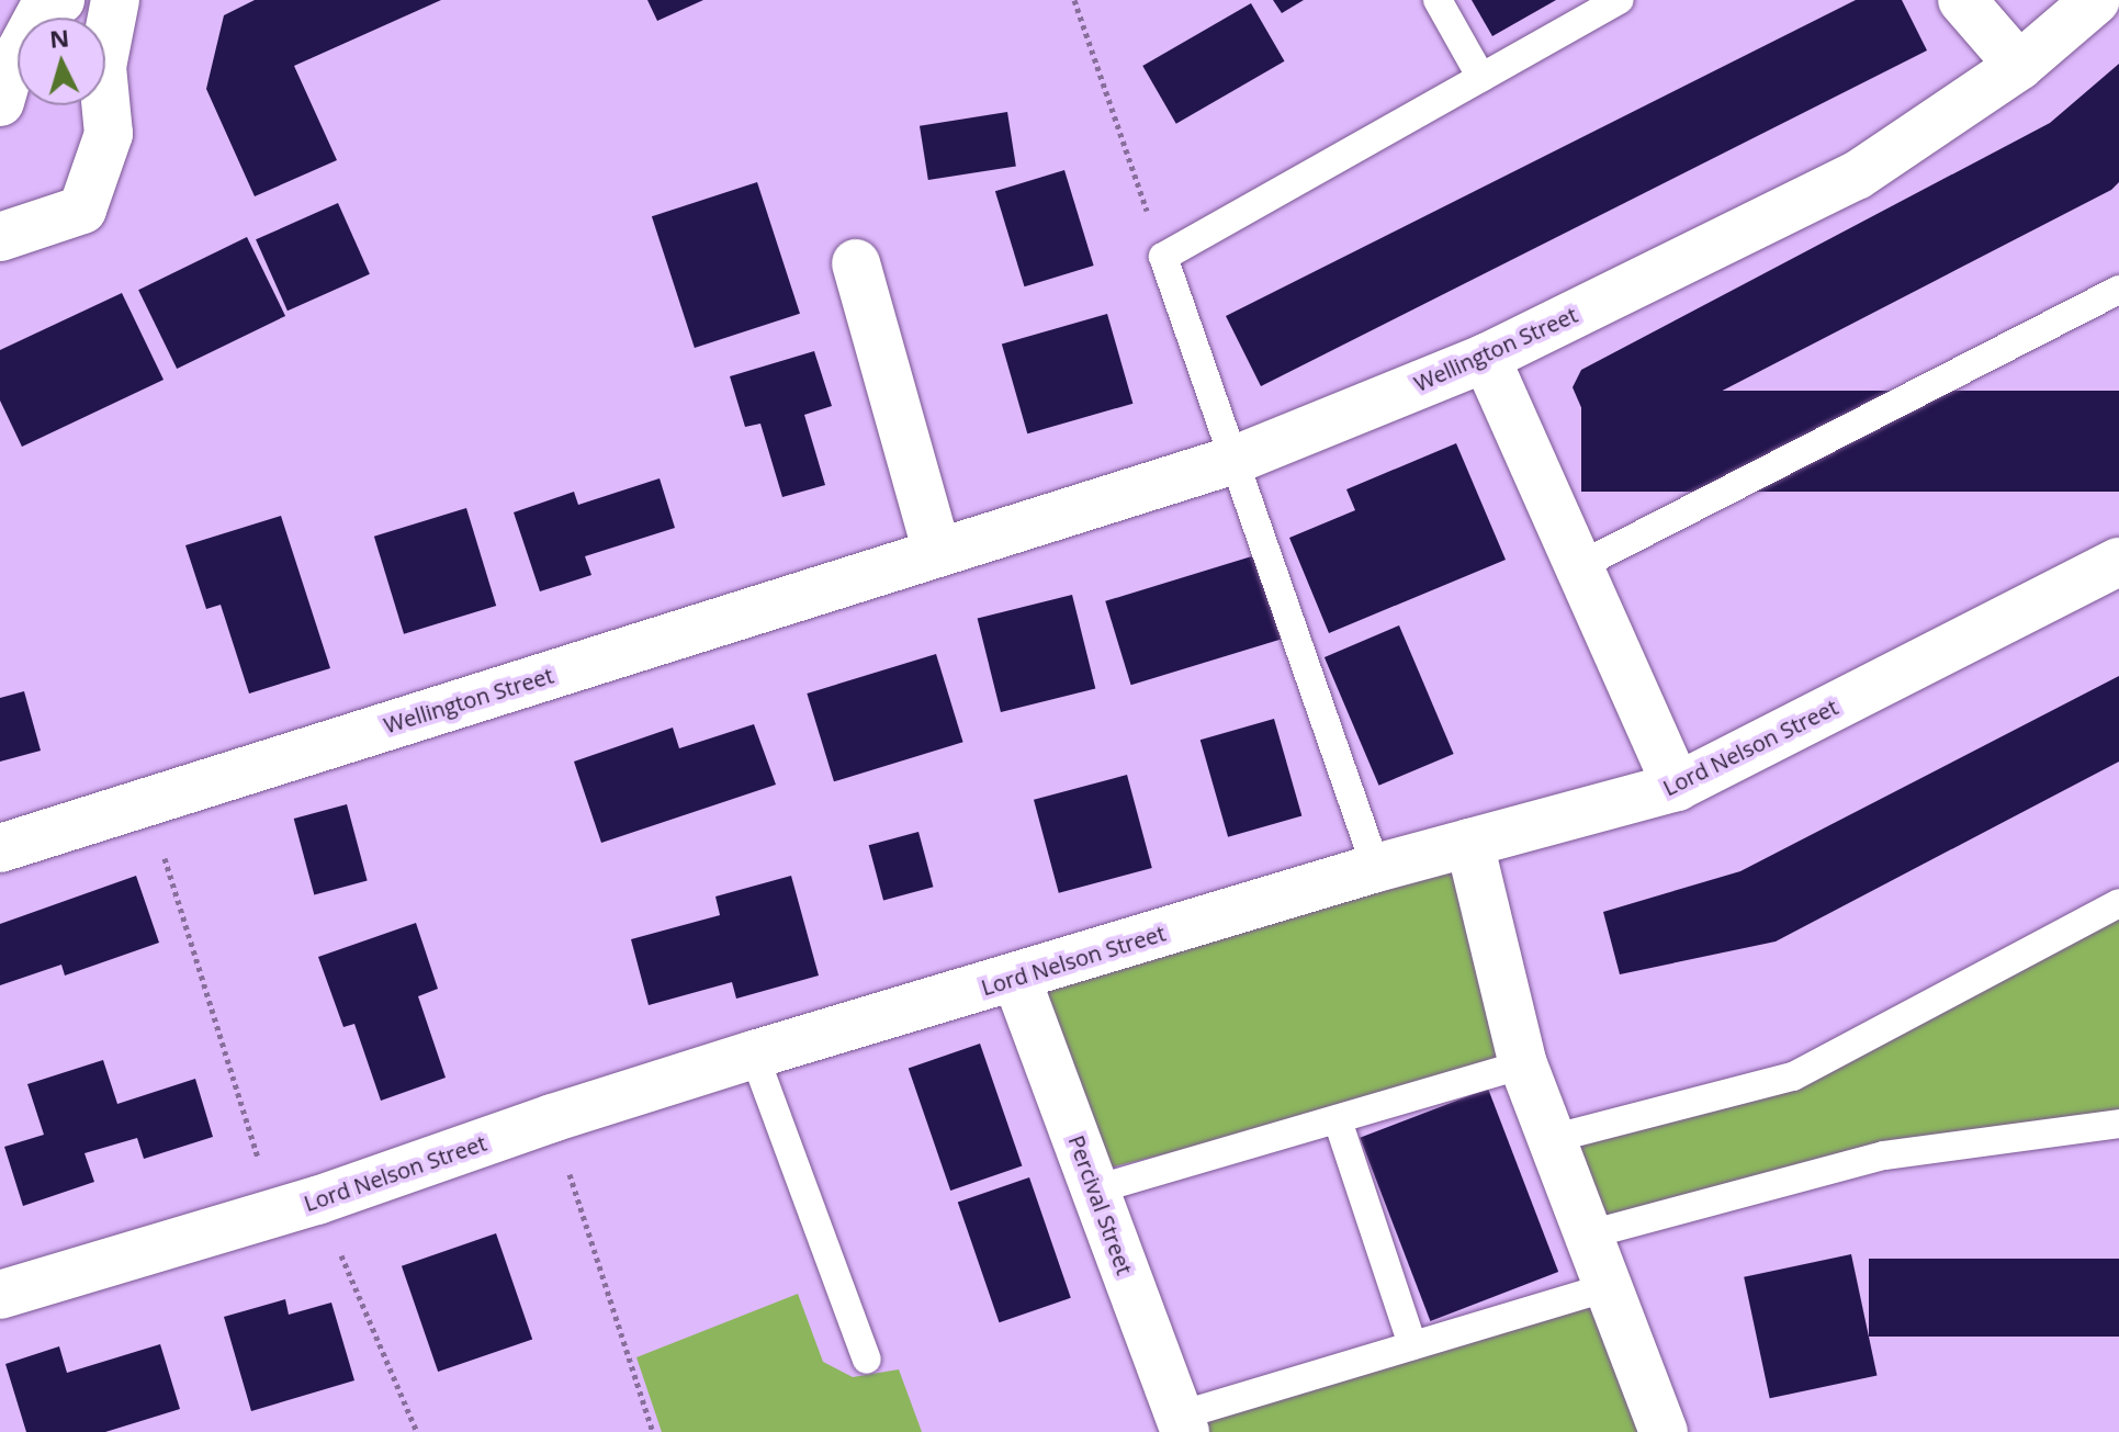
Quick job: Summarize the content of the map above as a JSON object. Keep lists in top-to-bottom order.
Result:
{
  "streets": {
    "street": ["Wellington Street", "Lord Nelson Street", "Percival Street"]
  },
  "crossings": [
    ["Lord Nelson Street", "Percival Street"]
  ],
  "north": "top"
}
